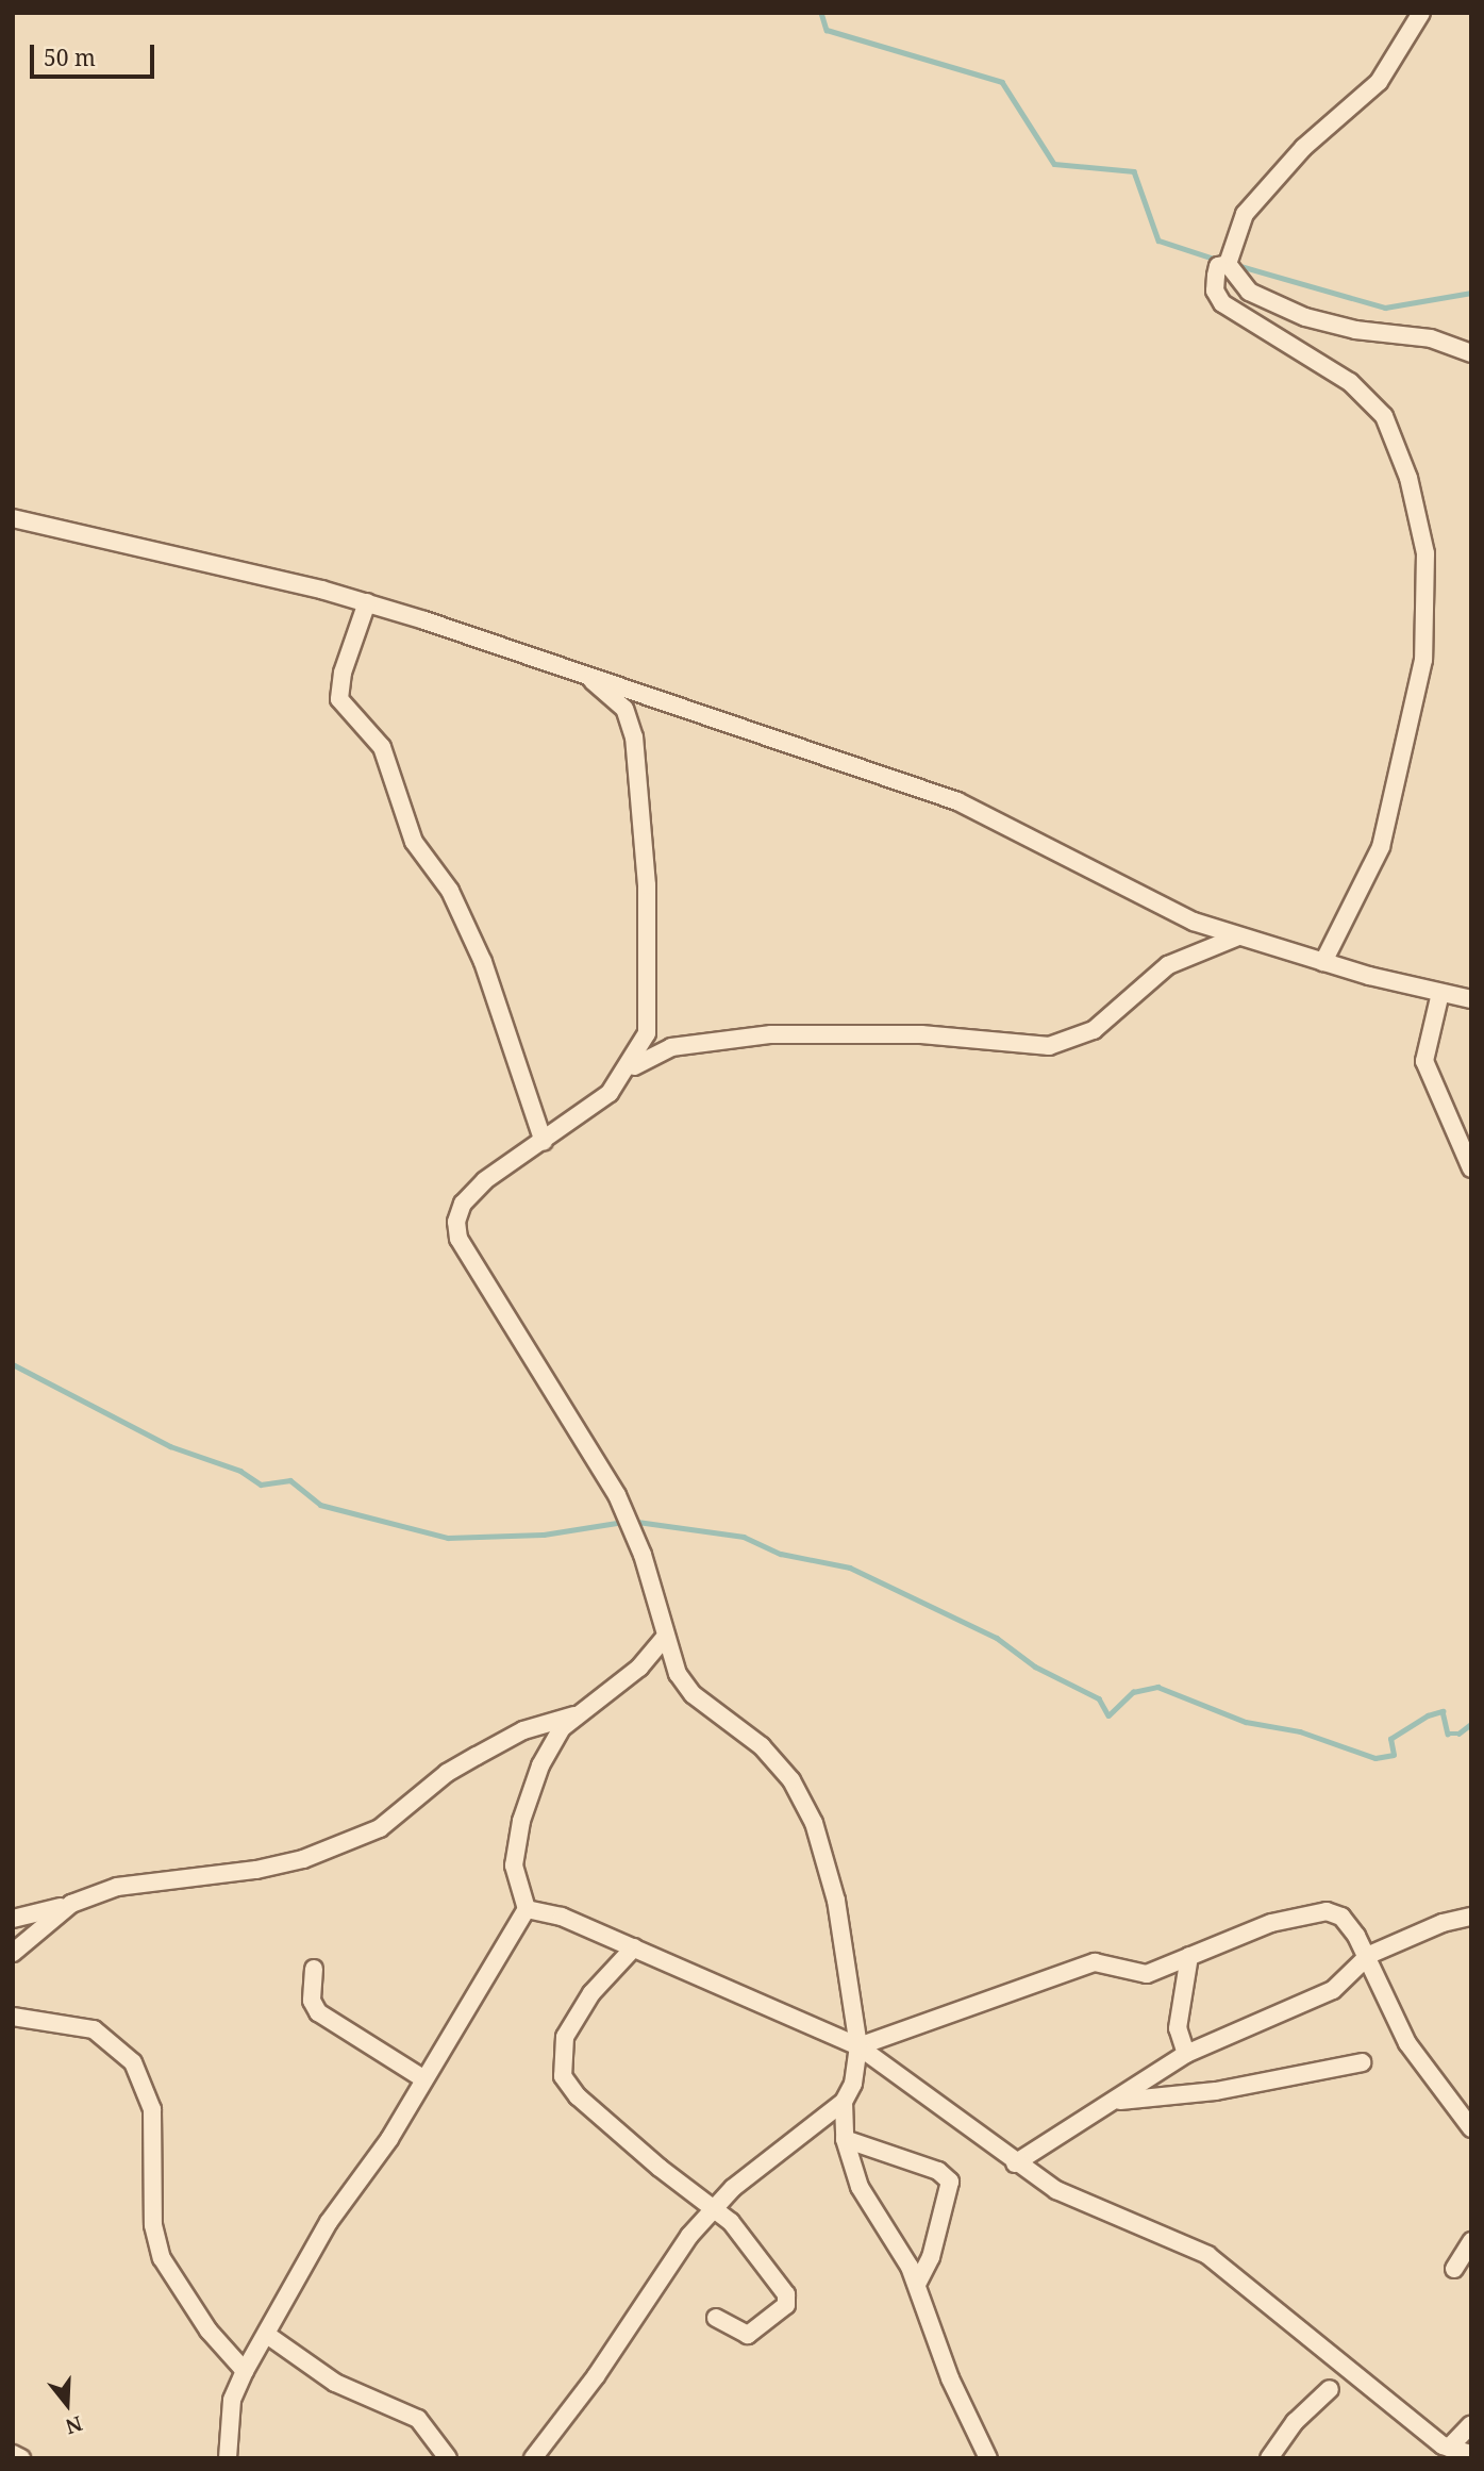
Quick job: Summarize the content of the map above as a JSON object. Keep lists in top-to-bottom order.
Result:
{
  "scale_bar": "50 m",
  "north": "bottom"
}
